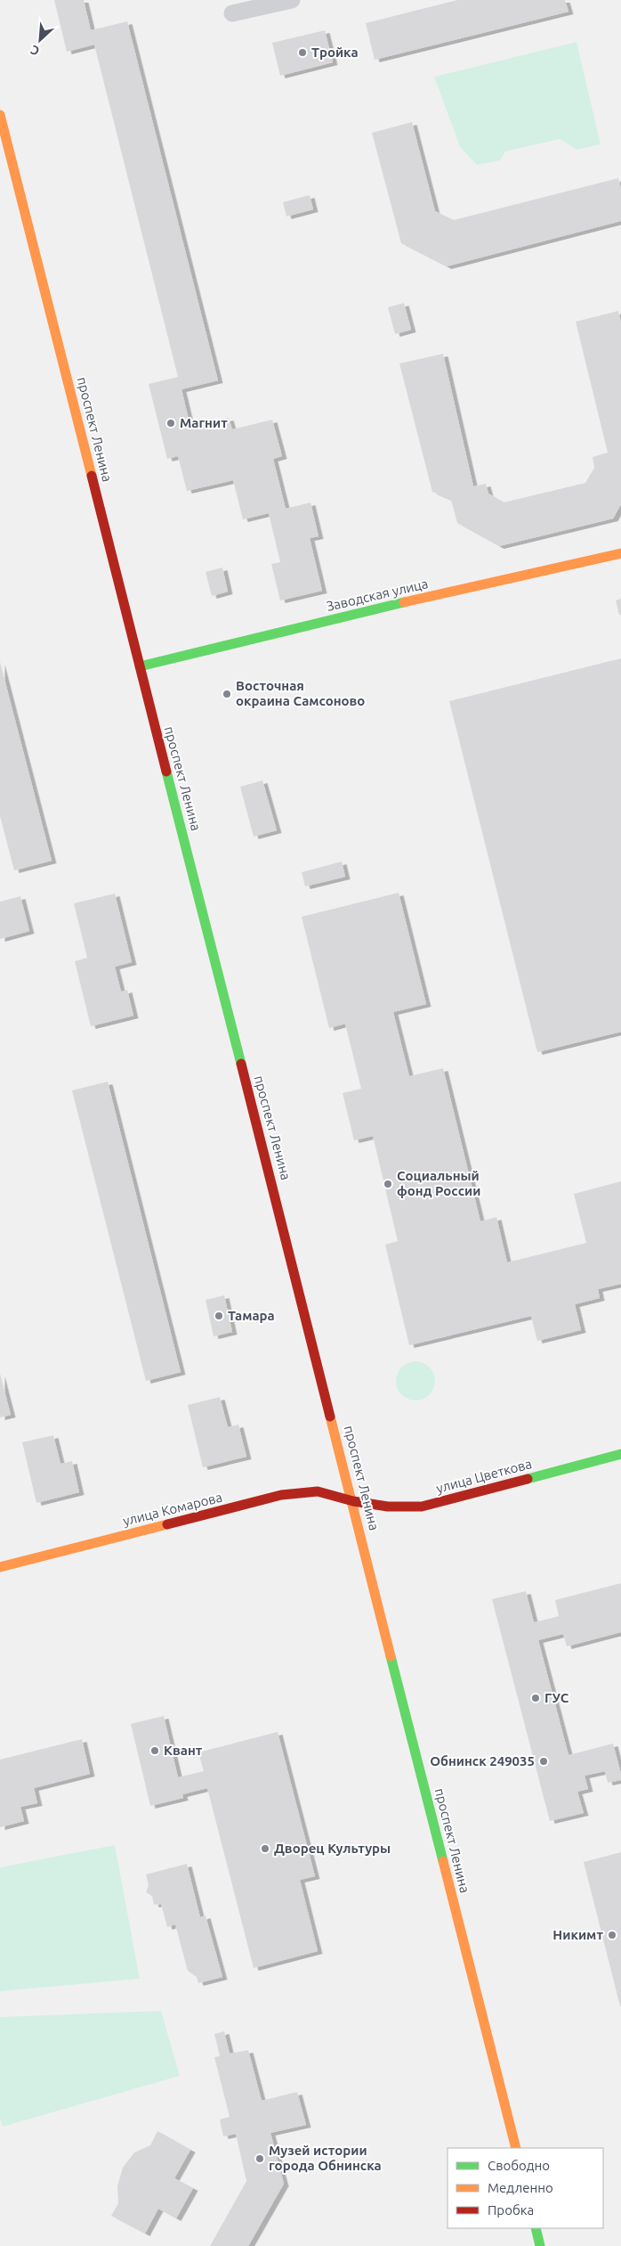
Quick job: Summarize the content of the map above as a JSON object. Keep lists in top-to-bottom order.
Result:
{
  "streets": {
    "main road": [
      "проспект Ленина",
      "Заводская улица",
      "улица Цветкова",
      "улица Комарова"
    ]
  },
  "crossings": [
    ["проспект Ленина", "Заводская улица"],
    ["проспект Ленина", "улица Цветкова"],
    ["проспект Ленина", "улица Комарова"],
    ["улица Цветкова", "улица Комарова"]
  ],
  "places": [
    "Тройка",
    "Магнит",
    "Восточная окраина Самсоново",
    "Социальный фонд России",
    "Тамара",
    "ГУС",
    "Квант",
    "Обнинск 249035",
    "Дворец Культуры",
    "Никимт",
    "Музей истории города Обнинска"
  ],
  "legend": ["Свободно", "Медленно", "Пробка"],
  "north": "bottom left"
}
